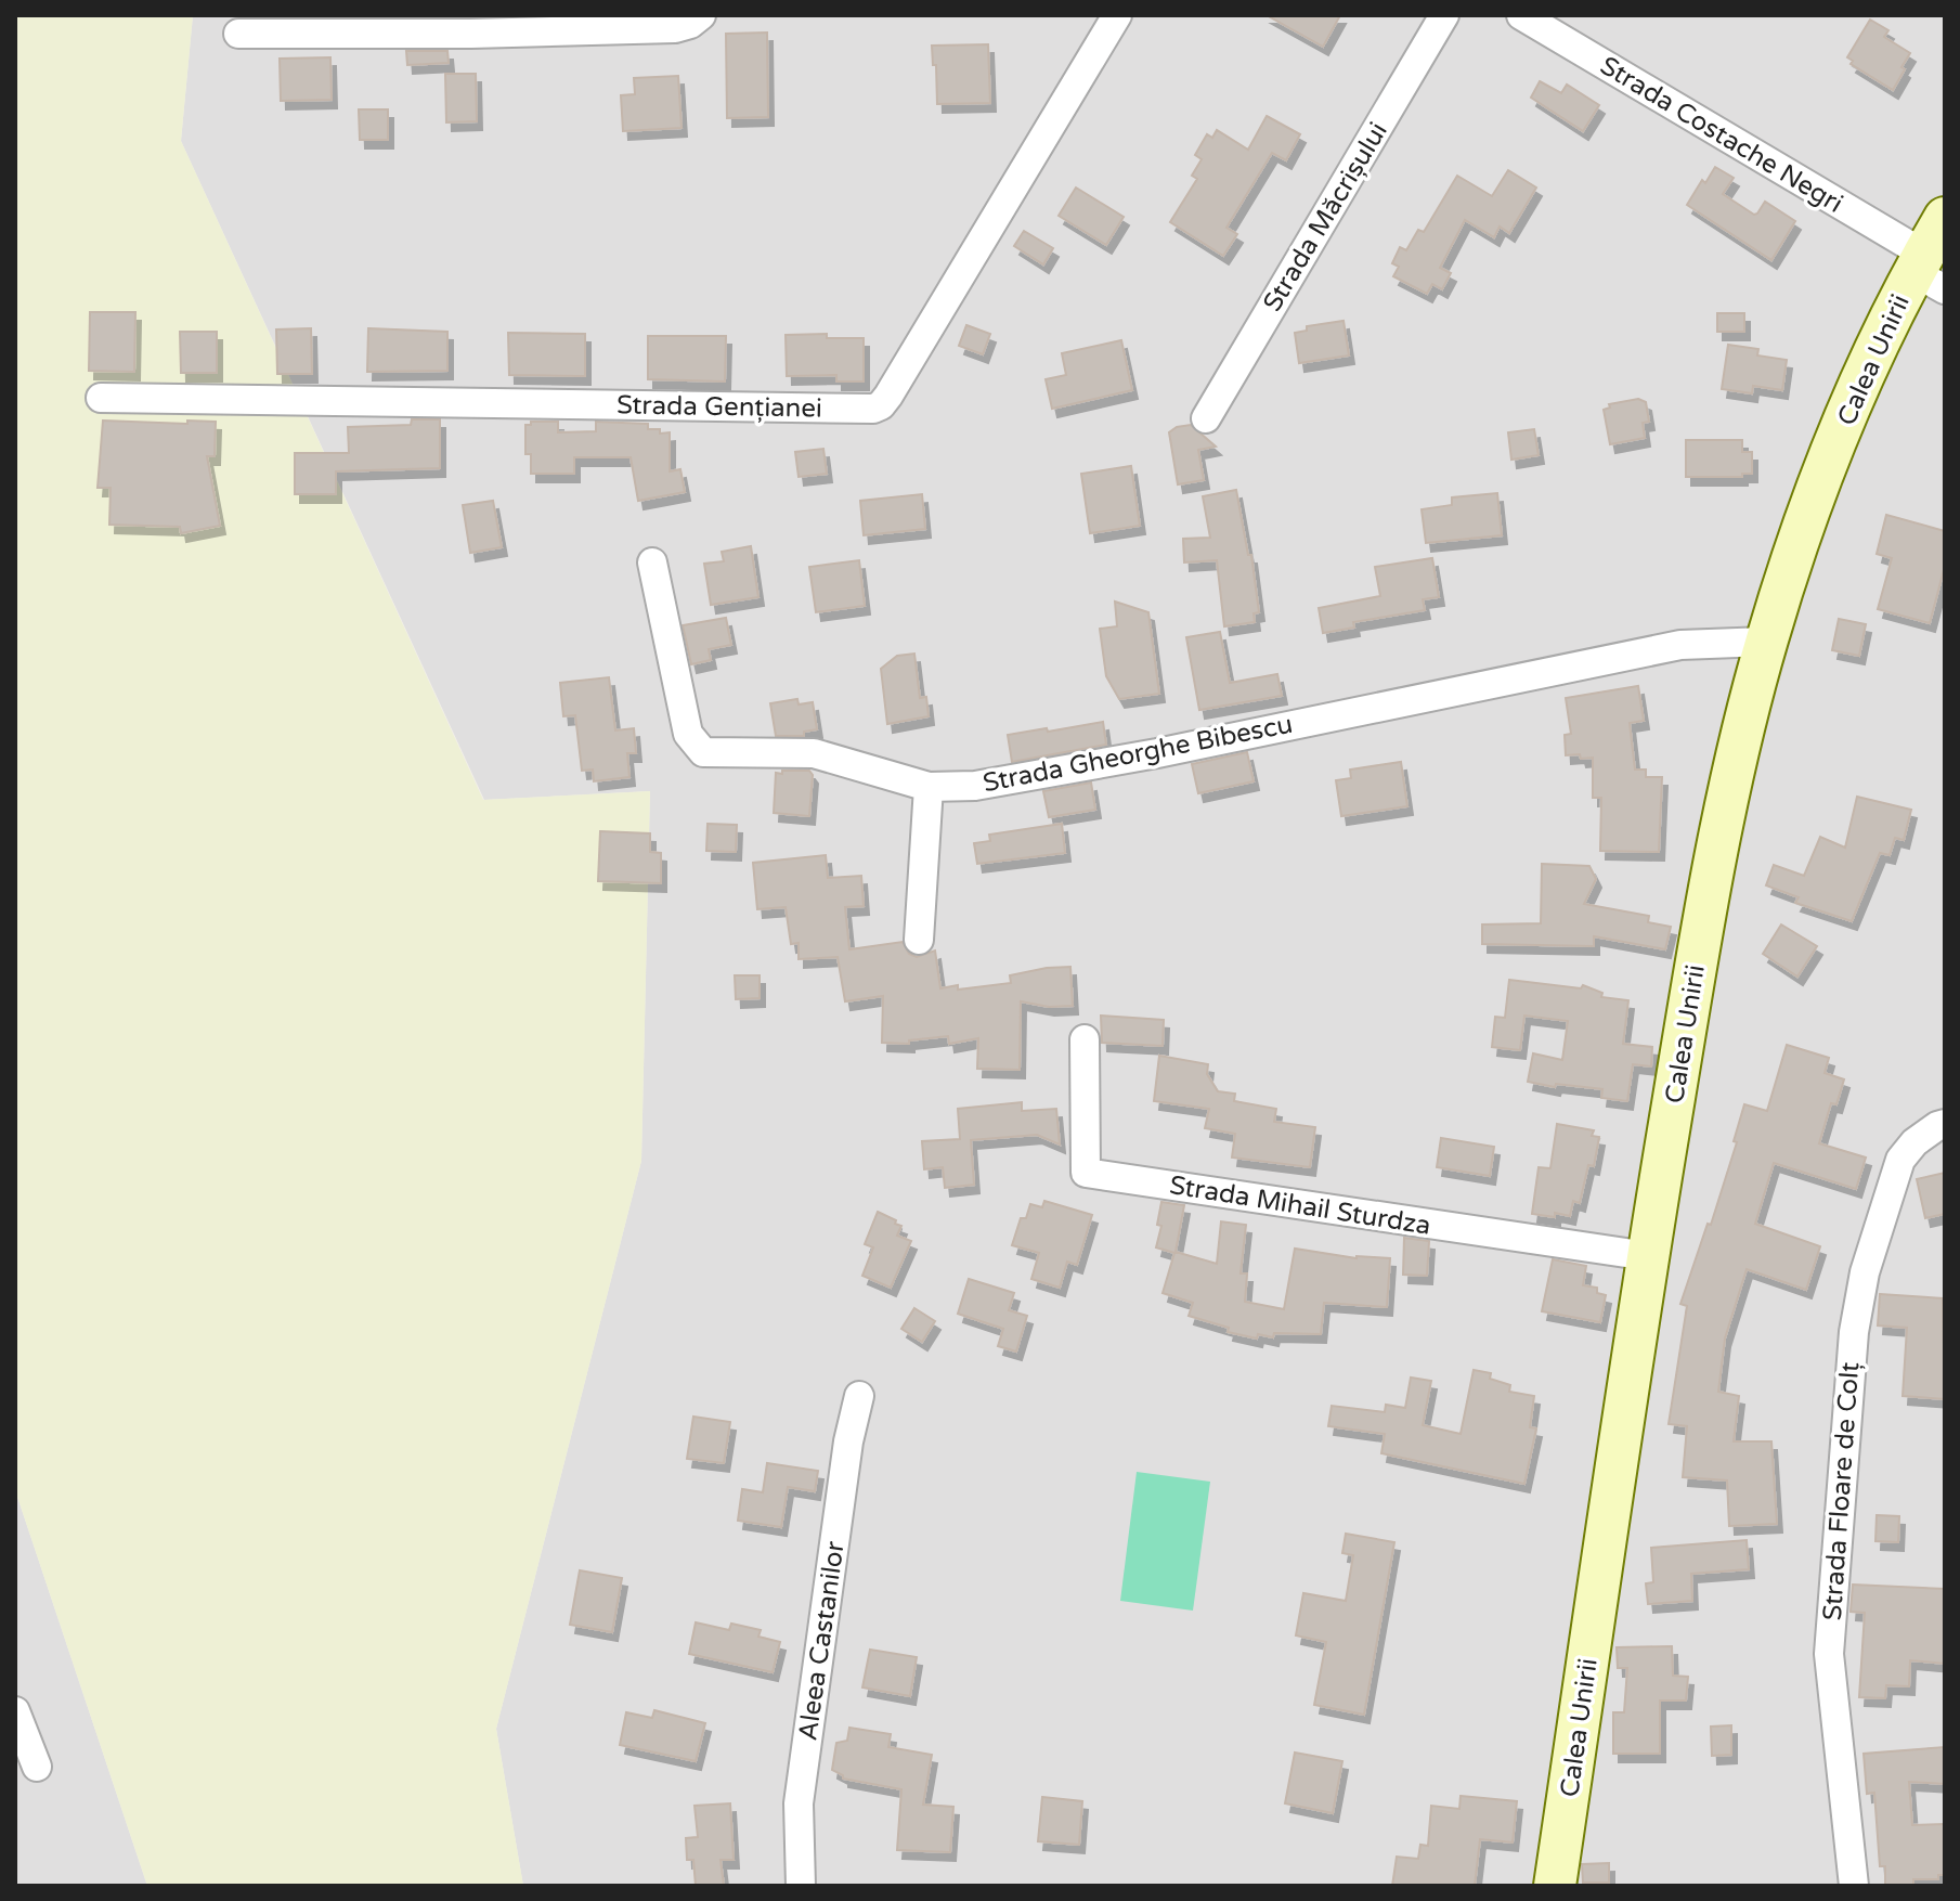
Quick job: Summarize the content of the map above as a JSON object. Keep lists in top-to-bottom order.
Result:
{
  "streets": {
    "main road": ["Calea Unirii"],
    "street": [
      "Strada Costache Negri",
      "Strada Măcrișului",
      "Strada Gențianei",
      "Strada Gheorghe Bibescu",
      "Strada Mihail Sturdza",
      "Strada Floare de Colț",
      "Aleea Castanilor"
    ]
  },
  "crossings": [
    ["Strada Costache Negri", "Calea Unirii"],
    ["Calea Unirii", "Strada Gheorghe Bibescu"],
    ["Calea Unirii", "Strada Mihail Sturdza"]
  ]
}
